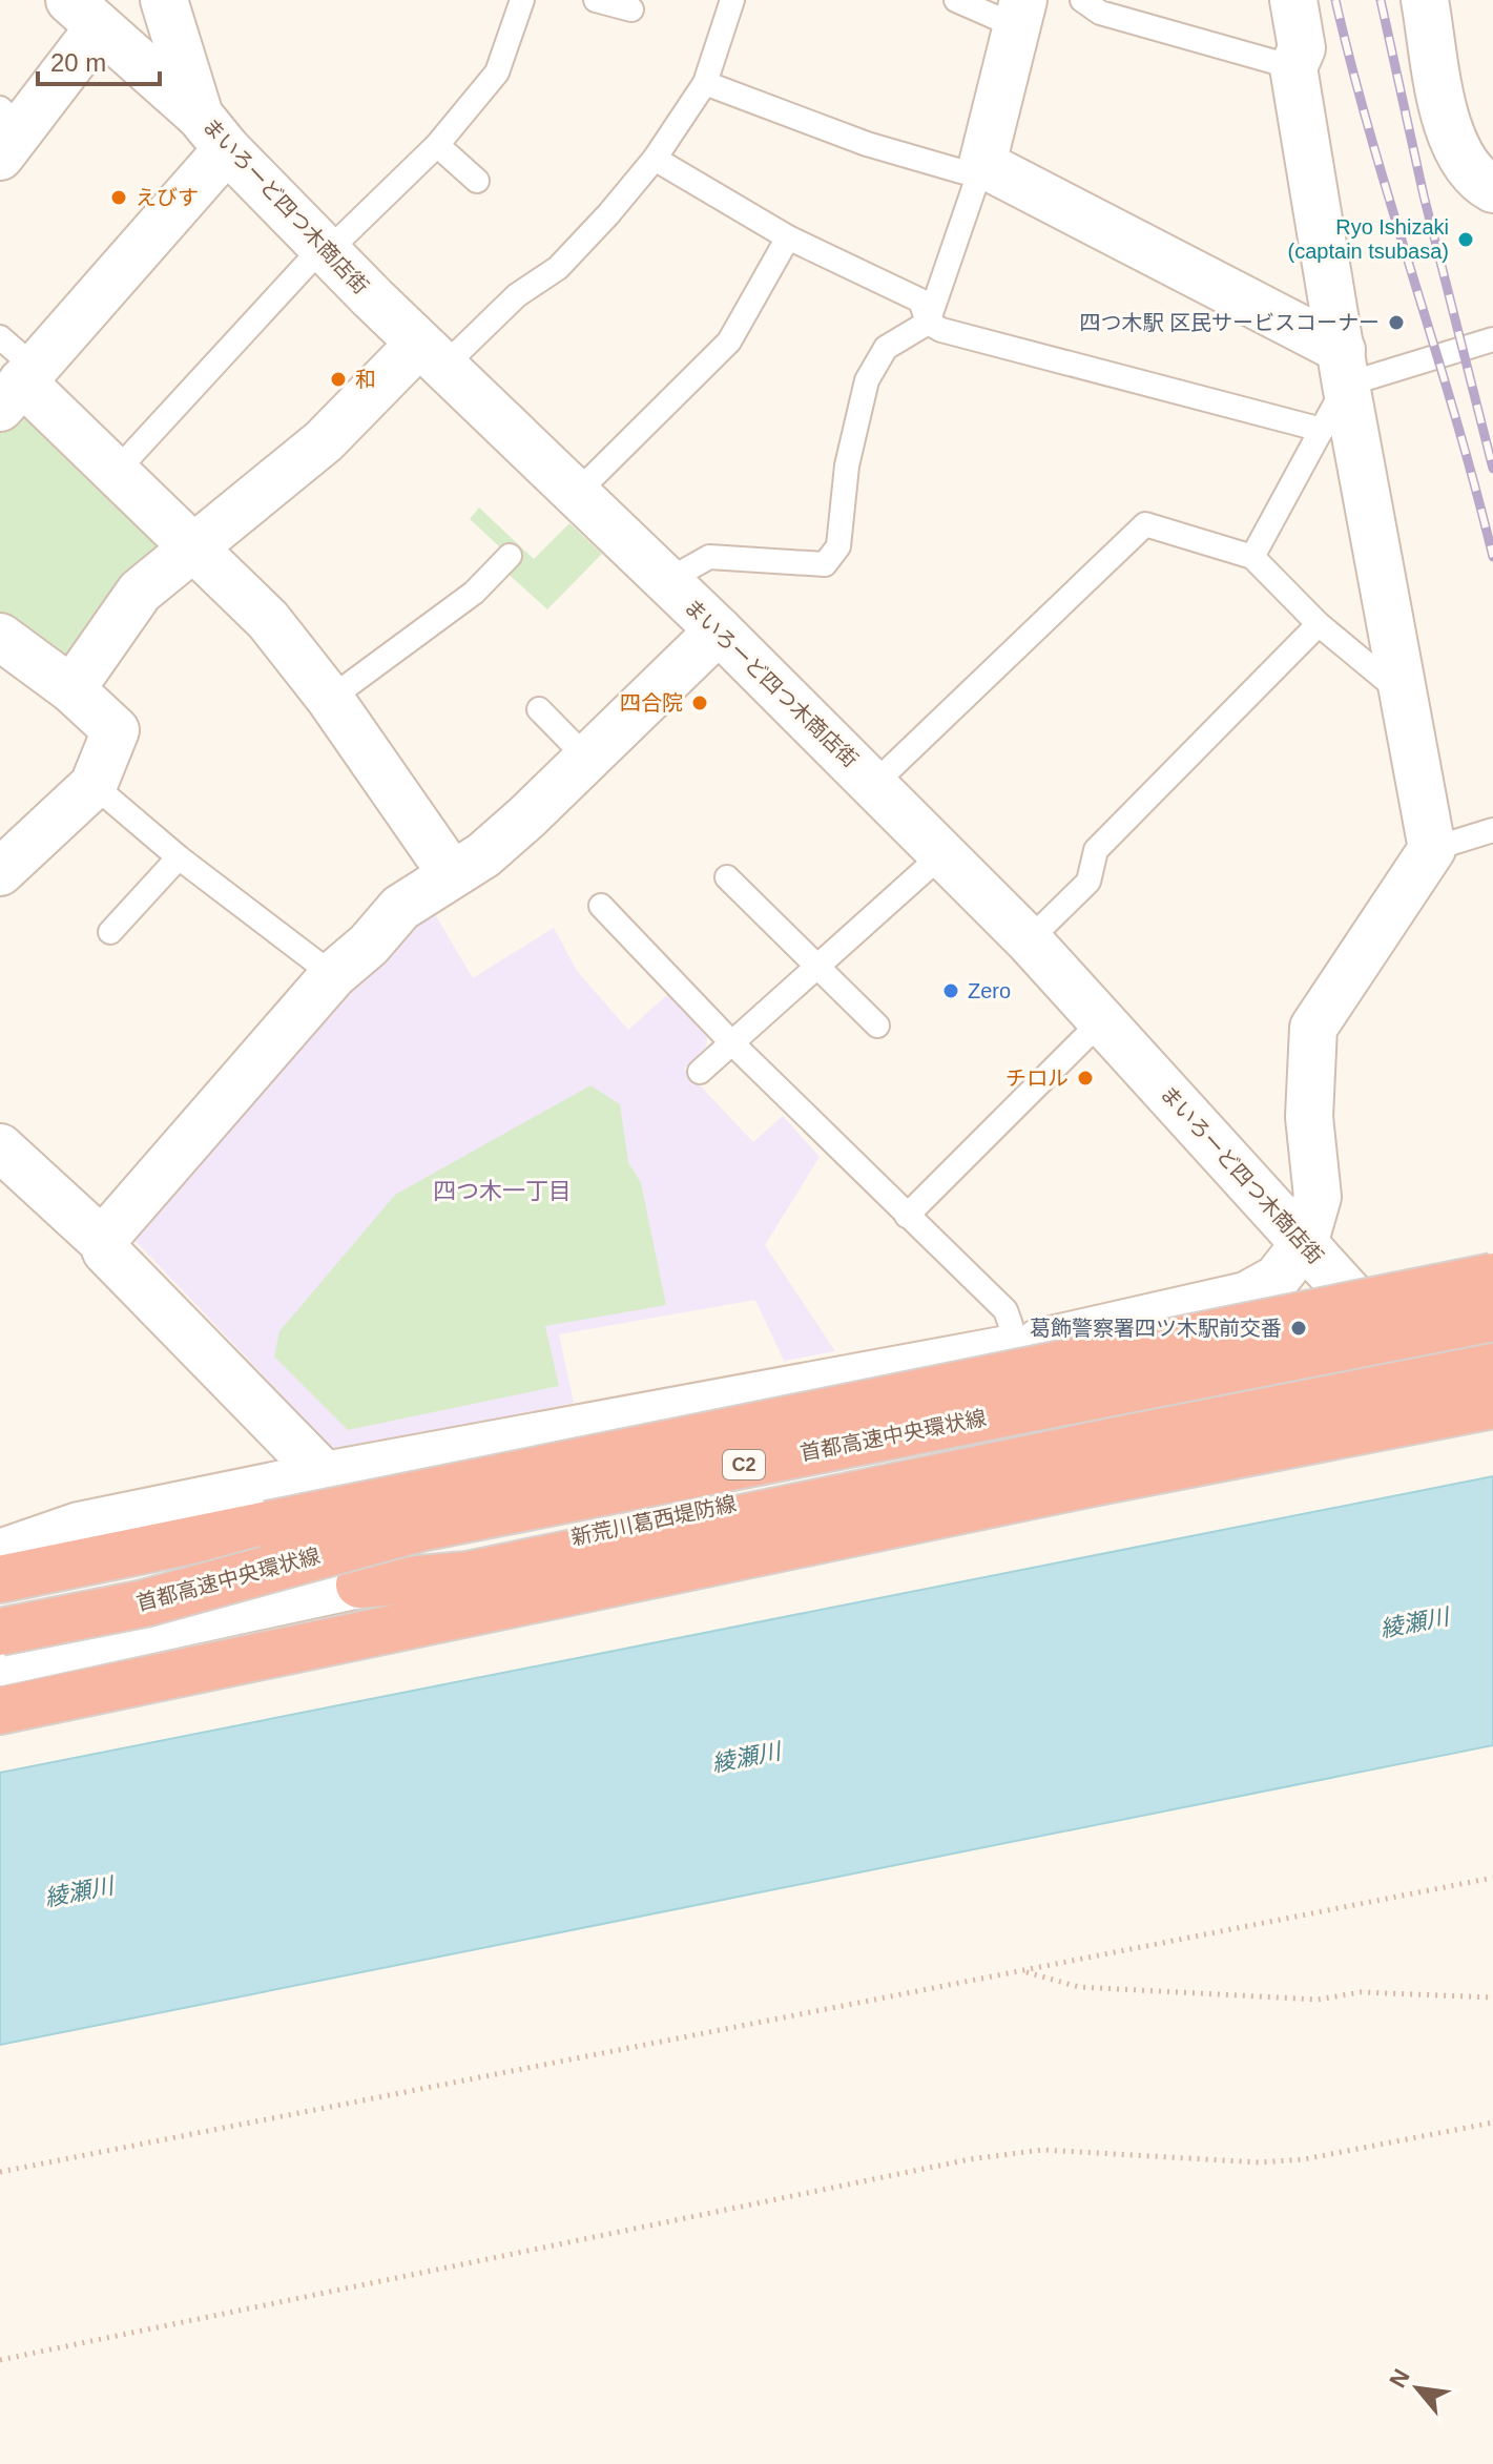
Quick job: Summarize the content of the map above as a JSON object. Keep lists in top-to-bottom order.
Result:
{
  "streets": {
    "highway": ["首都高速中央環状線", "C2"],
    "street": ["まいろーど四つ木商店街", "新荒川葛西堤防線"]
  },
  "crossings": [
    ["まいろーど四つ木商店街", "新荒川葛西堤防線"]
  ],
  "districts": ["四つ木一丁目"],
  "water": ["綾瀬川"],
  "places": [
    "えびす",
    "Ryo Ishizaki (captain tsubasa)",
    "四つ木駅 区民サービスコーナー",
    "和",
    "四合院",
    "Zero",
    "チロル",
    "葛飾警察署四ツ木駅前交番"
  ],
  "scale_bar": "20 m",
  "north": "top left"
}
